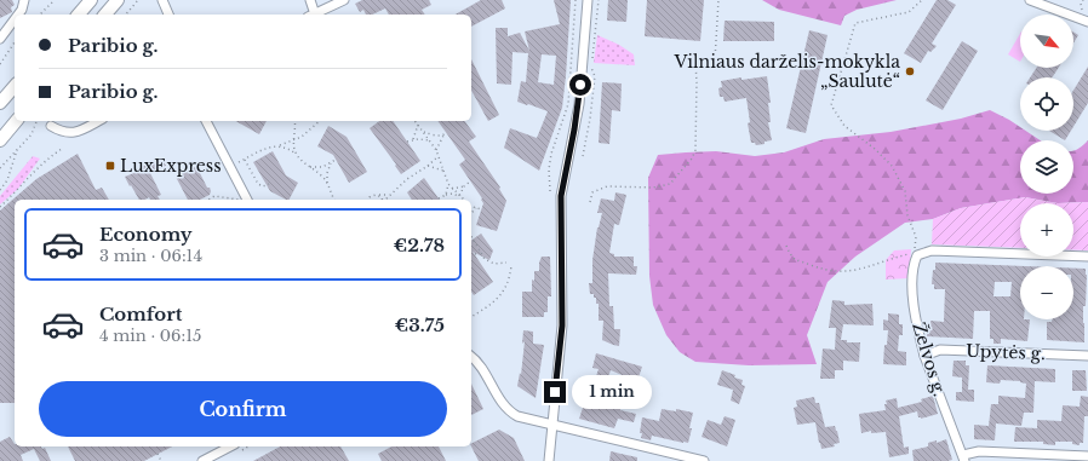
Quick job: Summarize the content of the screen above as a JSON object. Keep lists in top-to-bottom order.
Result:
{
  "streets": {
    "street": ["Upytės g.", "Želvos g."]
  },
  "crossings": [
    ["Upytės g.", "Želvos g."]
  ],
  "places": {
    "other": ["Vilniaus darželis-mokykla „Saulutė“"],
    "transit": ["LuxExpress"]
  },
  "north": "bottom right",
  "page": {
    "map_buttons": ["+", "−"],
    "banner": ["Paribio g.", "Paribio g."],
    "list": [
      {
        "name": "Economy",
        "note": "3 min · 06:14",
        "value": "€2.78"
      },
      {
        "name": "Comfort",
        "note": "4 min · 06:15",
        "value": "€3.75"
      }
    ],
    "buttons": "Confirm",
    "bubble": "1 min"
  }
}
